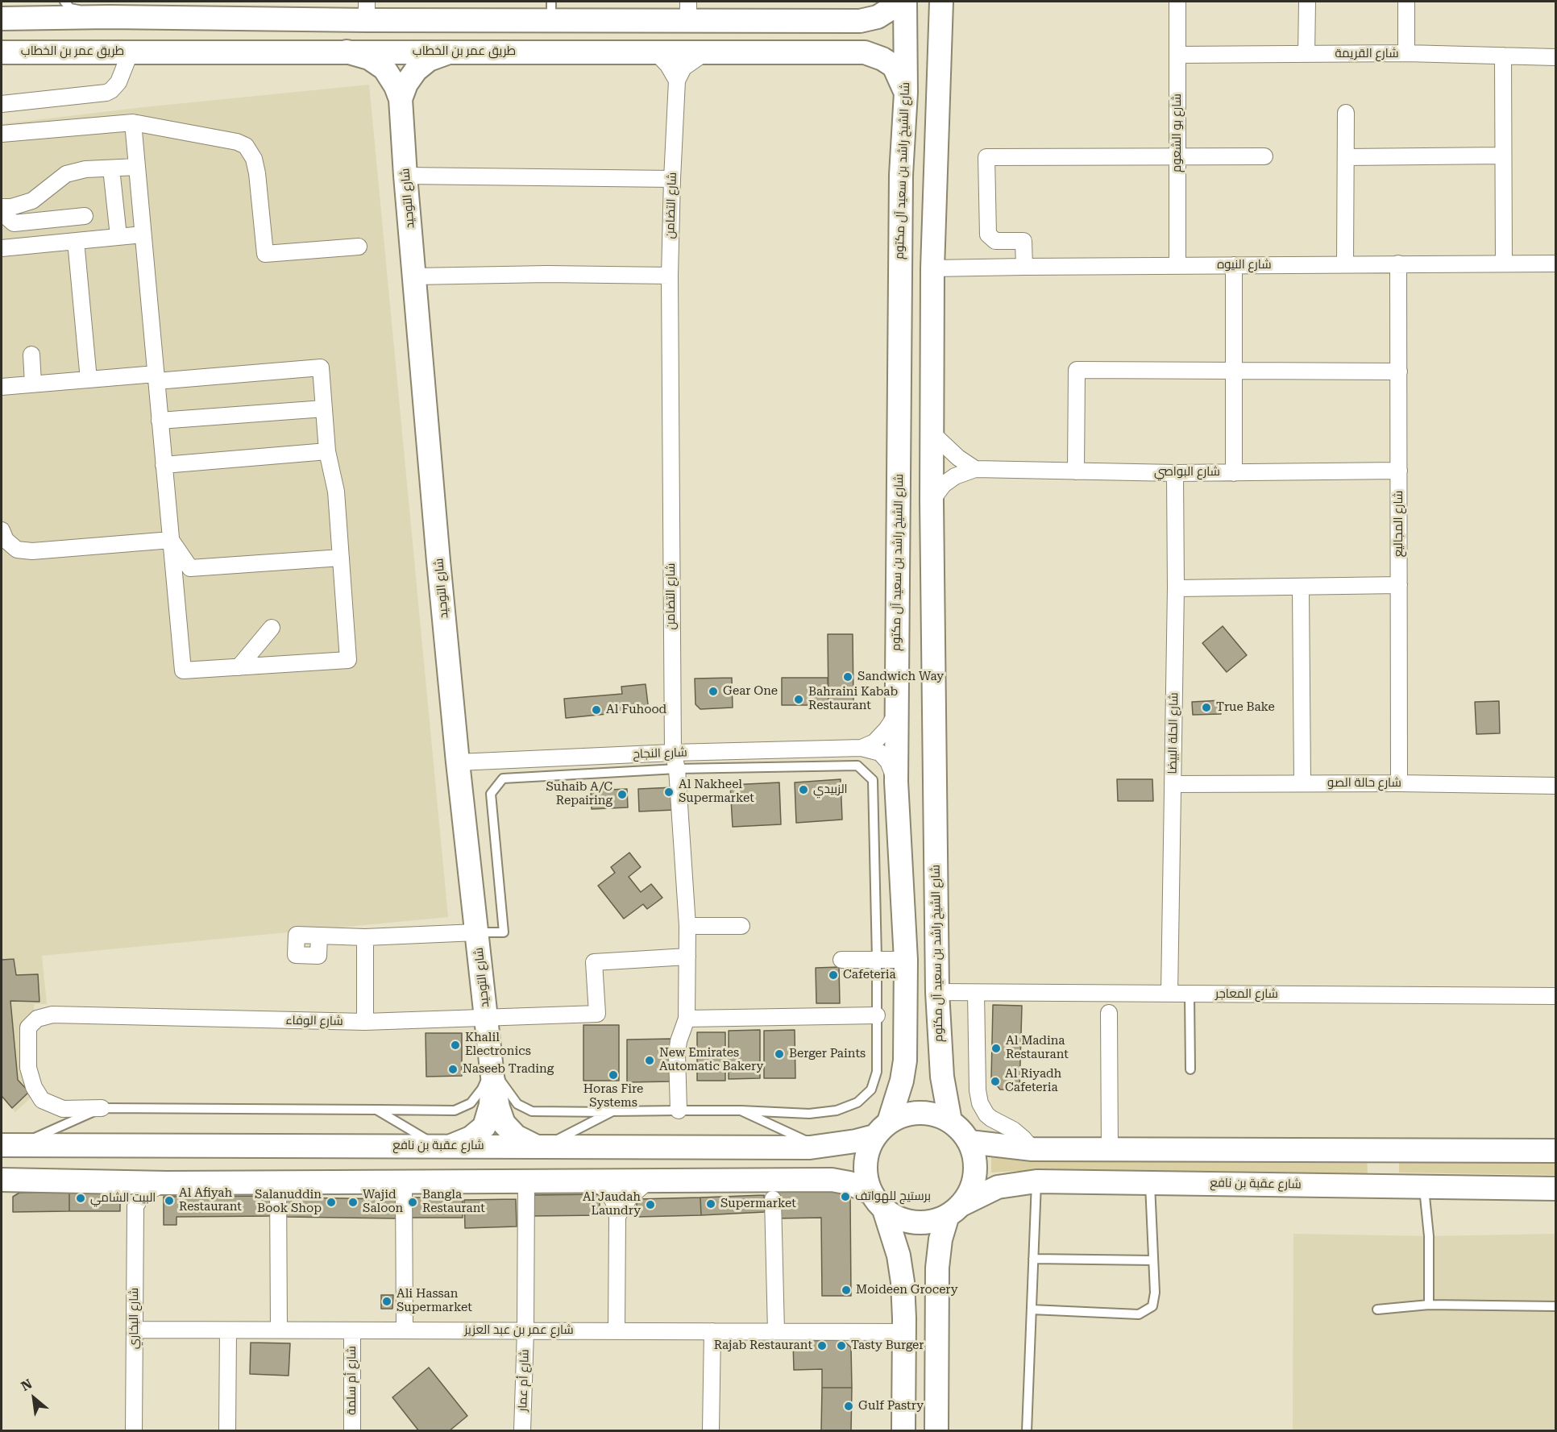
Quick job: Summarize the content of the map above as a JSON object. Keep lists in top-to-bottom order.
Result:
{
  "streets": {
    "street": [
      "طريق عمر بن الخطاب",
      "شارع القريمة",
      "شارع بو الشعوم",
      "شارع الشيخ راشد بن سعيد آل مكتوم",
      "شارع التوحيد",
      "شارع التضامن",
      "شارع النيوه",
      "شارع البواصي",
      "شارع المجاليع",
      "شارع الحلة البيضا",
      "شارع النجاح",
      "شارع حالة الصو",
      "شارع المعاجر",
      "شارع الوفاء",
      "شارع عقبة بن نافع",
      "شارع البخاري",
      "شارع عمر بن عبد العزيز",
      "شارع أم سلمة",
      "شارع أم عمار"
    ]
  },
  "crossings": [
    ["طريق عمر بن الخطاب", "شارع الشيخ راشد بن سعيد آل مكتوم"],
    ["طريق عمر بن الخطاب", "شارع التوحيد"],
    ["شارع القريمة", "شارع بو الشعوم"],
    ["شارع بو الشعوم", "شارع النيوه"],
    ["شارع الشيخ راشد بن سعيد آل مكتوم", "شارع النيوه"],
    ["شارع الشيخ راشد بن سعيد آل مكتوم", "شارع البواصي"],
    ["شارع الشيخ راشد بن سعيد آل مكتوم", "شارع النجاح"],
    ["شارع الشيخ راشد بن سعيد آل مكتوم", "شارع المعاجر"],
    ["شارع الشيخ راشد بن سعيد آل مكتوم", "شارع عقبة بن نافع"],
    ["شارع التوحيد", "شارع النجاح"],
    ["شارع التوحيد", "شارع الوفاء"],
    ["شارع التوحيد", "شارع عقبة بن نافع"],
    ["شارع التضامن", "شارع النجاح"],
    ["شارع التضامن", "شارع الوفاء"],
    ["شارع النيوه", "شارع المجاليع"],
    ["شارع البواصي", "شارع المجاليع"],
    ["شارع البواصي", "شارع الحلة البيضا"],
    ["شارع المجاليع", "شارع حالة الصو"],
    ["شارع الحلة البيضا", "شارع حالة الصو"],
    ["شارع الحلة البيضا", "شارع المعاجر"],
    ["شارع البخاري", "شارع عمر بن عبد العزيز"],
    ["شارع عمر بن عبد العزيز", "شارع أم سلمة"],
    ["شارع عمر بن عبد العزيز", "شارع أم عمار"]
  ],
  "places": [
    "Sandwich Way",
    "Gear One",
    "Bahraini Kabab Restaurant",
    "True Bake",
    "Al Fuhood",
    "الزبيدي",
    "Al Nakheel Supermarket",
    "Suhaib A/C Repairing",
    "Cafeteria",
    "Khalil Electronics",
    "Al Madina Restaurant",
    "Berger Paints",
    "New Emirates Automatic Bakery",
    "Naseeb Trading",
    "Horas Fire Systems",
    "Al Riyadh Cafeteria",
    "برستيج للهواتف",
    "البيت الشامي",
    "Al Afiyah Restaurant",
    "Salanuddin Book Shop",
    "Wajid Saloon",
    "Bangla Restaurant",
    "Supermarket",
    "Al Jaudah Laundry",
    "Moideen Grocery",
    "Ali Hassan Supermarket",
    "Rajab Restaurant",
    "Tasty Burger",
    "Gulf Pastry"
  ],
  "north": "top left"
}
